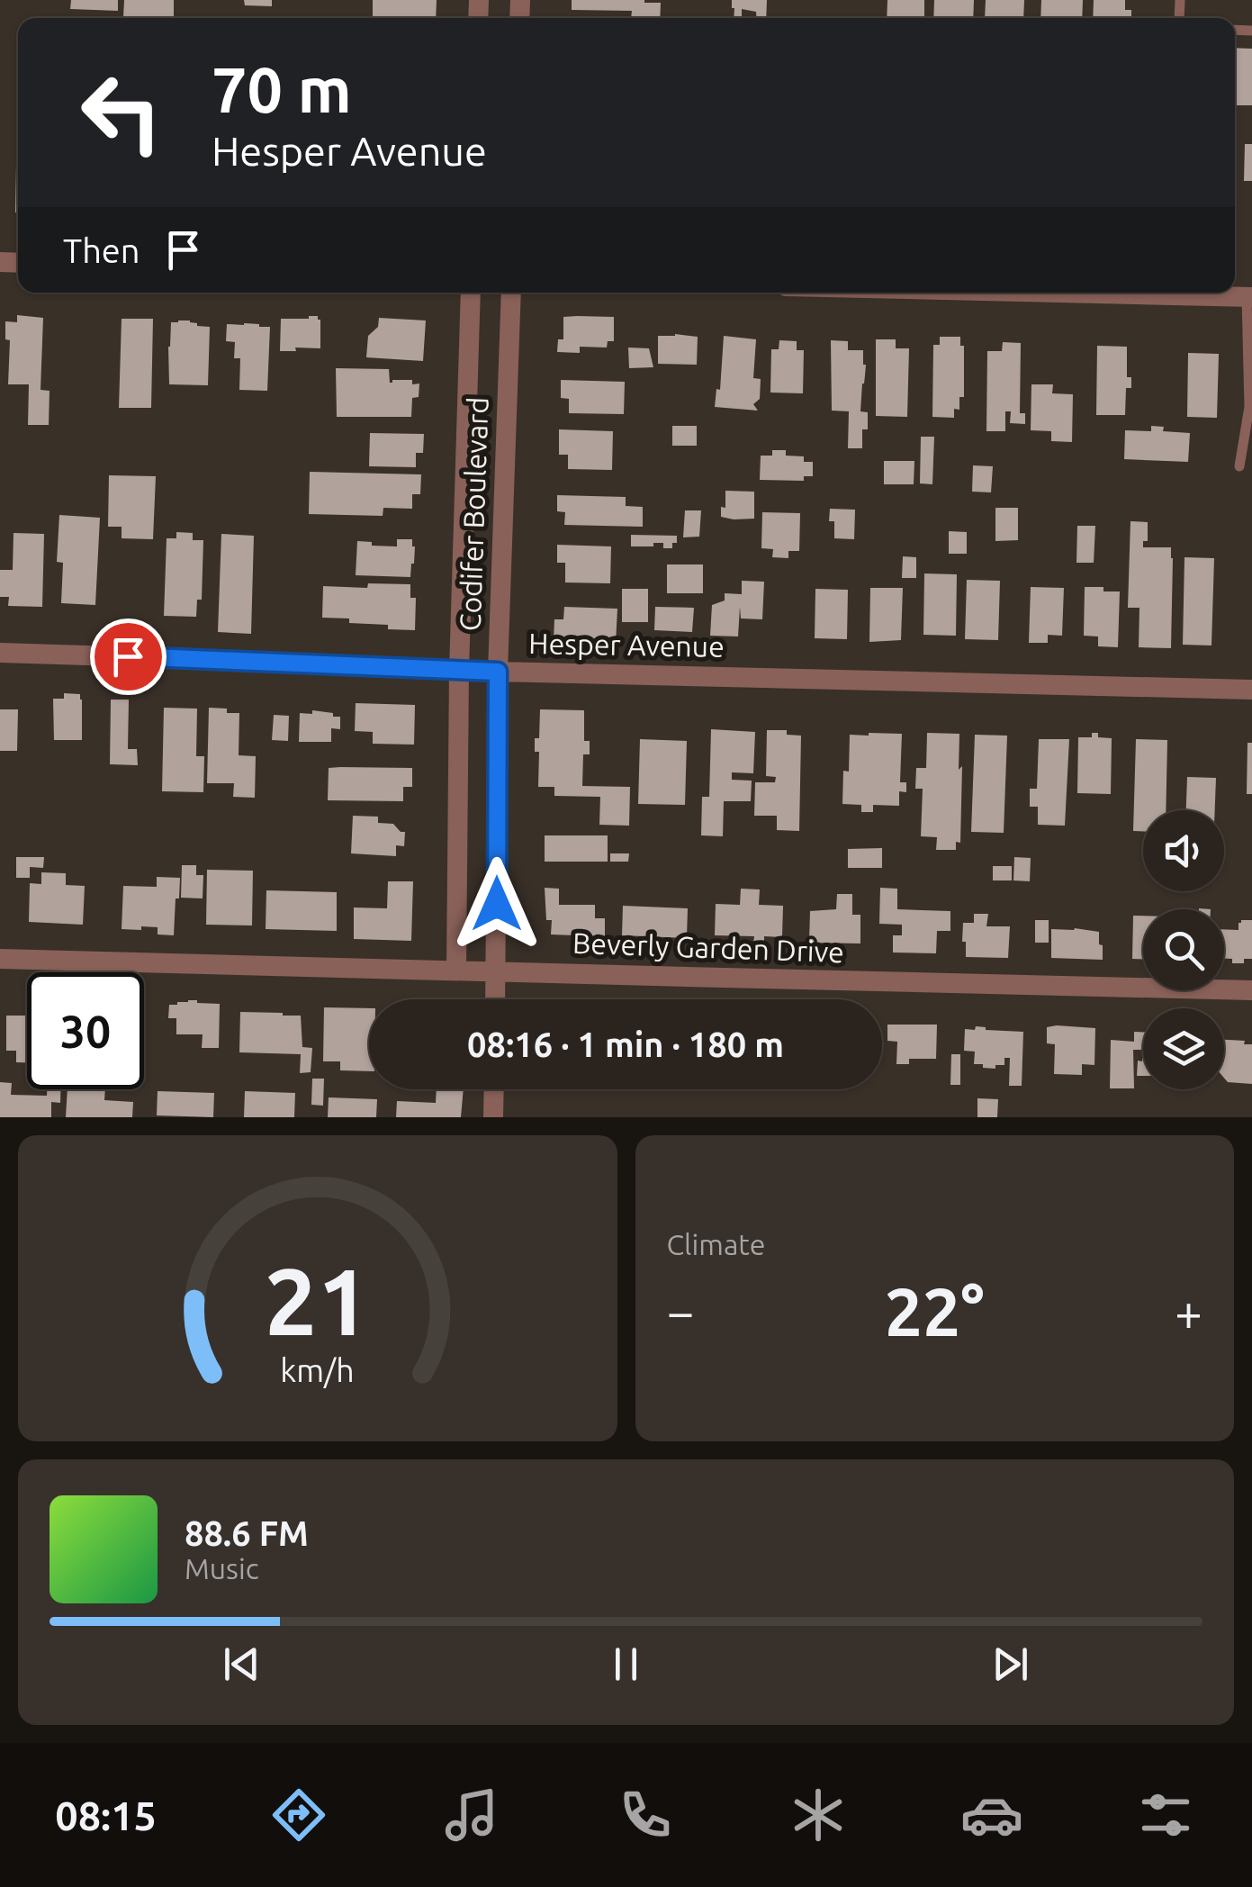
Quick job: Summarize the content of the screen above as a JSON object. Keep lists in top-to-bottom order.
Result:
{
  "streets": {
    "street": ["Codifer Boulevard", "Hesper Avenue", "Beverly Garden Drive"]
  },
  "crossings": [
    ["Codifer Boulevard", "Hesper Avenue"],
    ["Codifer Boulevard", "Beverly Garden Drive"]
  ],
  "page": {
    "turn": ["70 m", "Hesper Avenue"],
    "then": "Then",
    "limit": "30",
    "trip": "08:16 · 1 min · 180 m",
    "tile": "Climate",
    "heat": ["−", "22°", "+"],
    "song": ["88.6 FM", "Music"],
    "tabs": "08:15",
    "gauge": ["21", "km/h"]
  }
}
